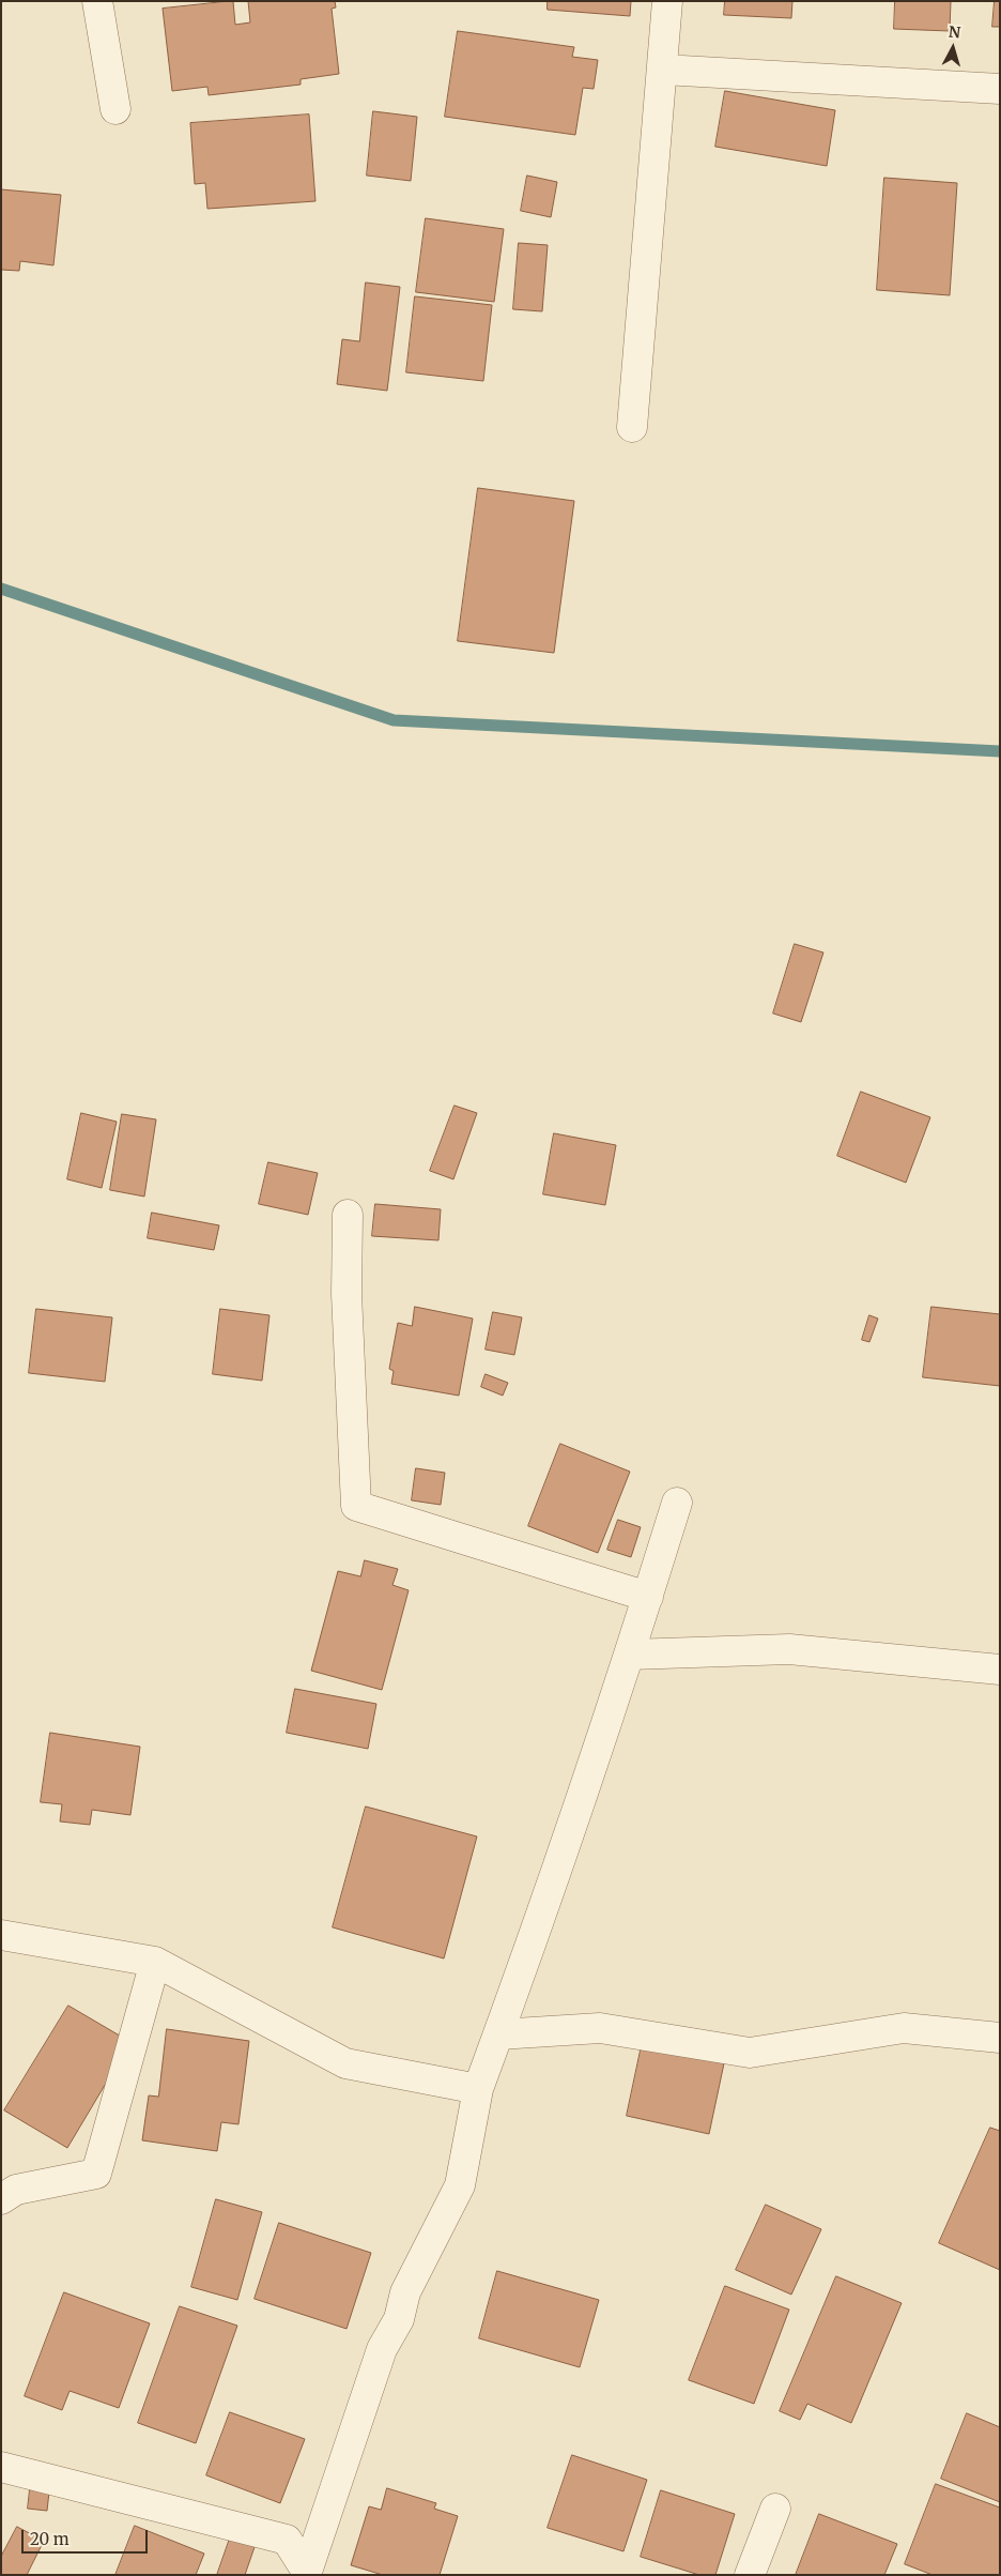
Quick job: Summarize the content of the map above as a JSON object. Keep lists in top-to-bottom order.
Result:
{
  "scale_bar": "20 m",
  "north": "top"
}
